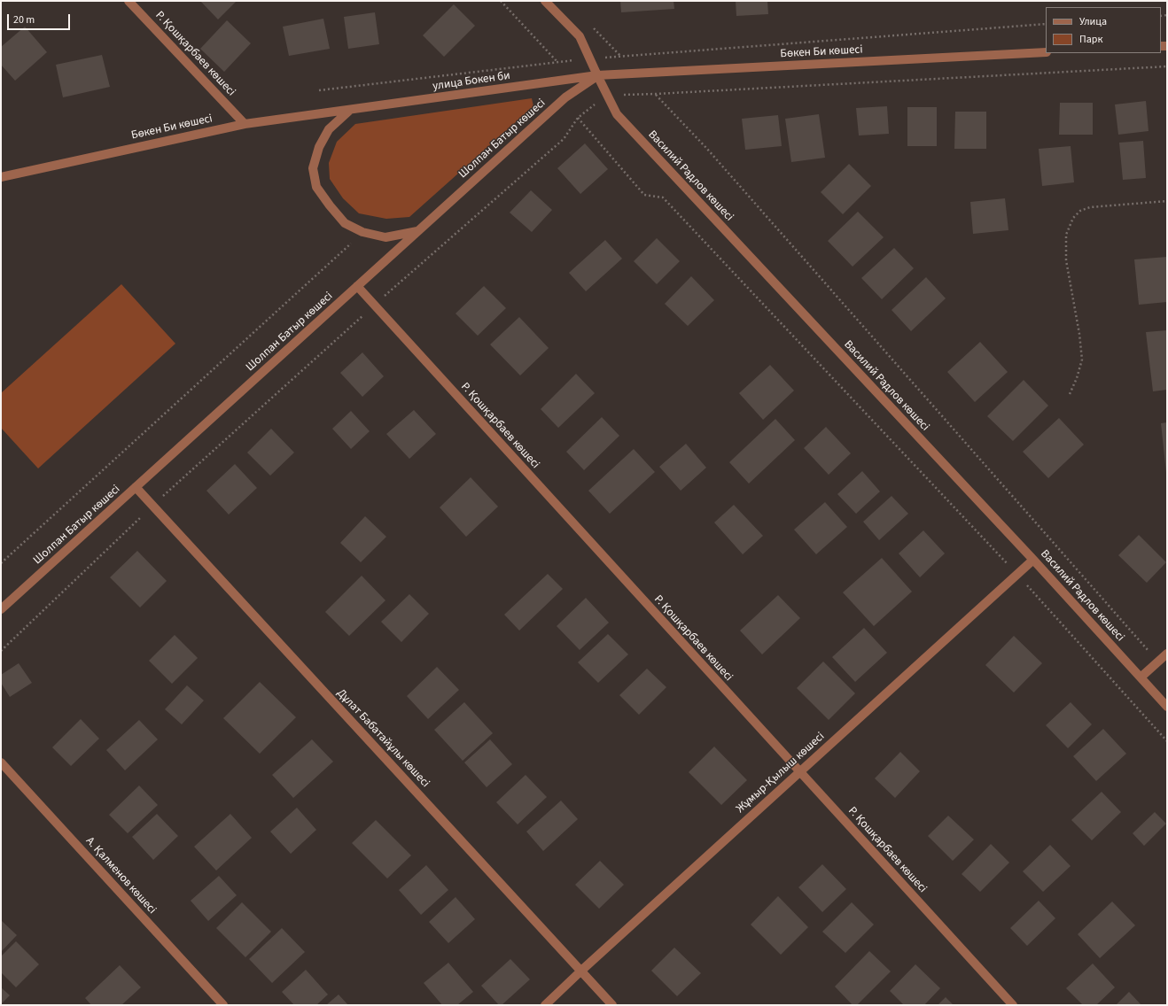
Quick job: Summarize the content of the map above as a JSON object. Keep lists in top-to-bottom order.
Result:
{
  "streets": {
    "street": [
      "Бөкен Би көшесі",
      "Р. Қошқарбаев көшесі",
      "улица Бокен би",
      "Шолпан Батыр көшесі",
      "Василий Радлов көшесі",
      "Дұлат Бабатайұлы көшесі",
      "Жұмыр-Қылыш көшесі",
      "А. Қалменов көшесі"
    ]
  },
  "crossings": [
    ["Бөкен Би көшесі", "Р. Қошқарбаев көшесі"],
    ["Бөкен Би көшесі", "улица Бокен би"],
    ["Бөкен Би көшесі", "Шолпан Батыр көшесі"],
    ["Бөкен Би көшесі", "Василий Радлов көшесі"],
    ["Р. Қошқарбаев көшесі", "Шолпан Батыр көшесі"],
    ["Р. Қошқарбаев көшесі", "Жұмыр-Қылыш көшесі"],
    ["улица Бокен би", "Шолпан Батыр көшесі"],
    ["улица Бокен би", "Василий Радлов көшесі"],
    ["Шолпан Батыр көшесі", "Василий Радлов көшесі"],
    ["Шолпан Батыр көшесі", "Дұлат Бабатайұлы көшесі"],
    ["Василий Радлов көшесі", "Жұмыр-Қылыш көшесі"],
    ["Дұлат Бабатайұлы көшесі", "Жұмыр-Қылыш көшесі"]
  ],
  "legend": ["Улица", "Парк"],
  "scale_bar": "20 m"
}
